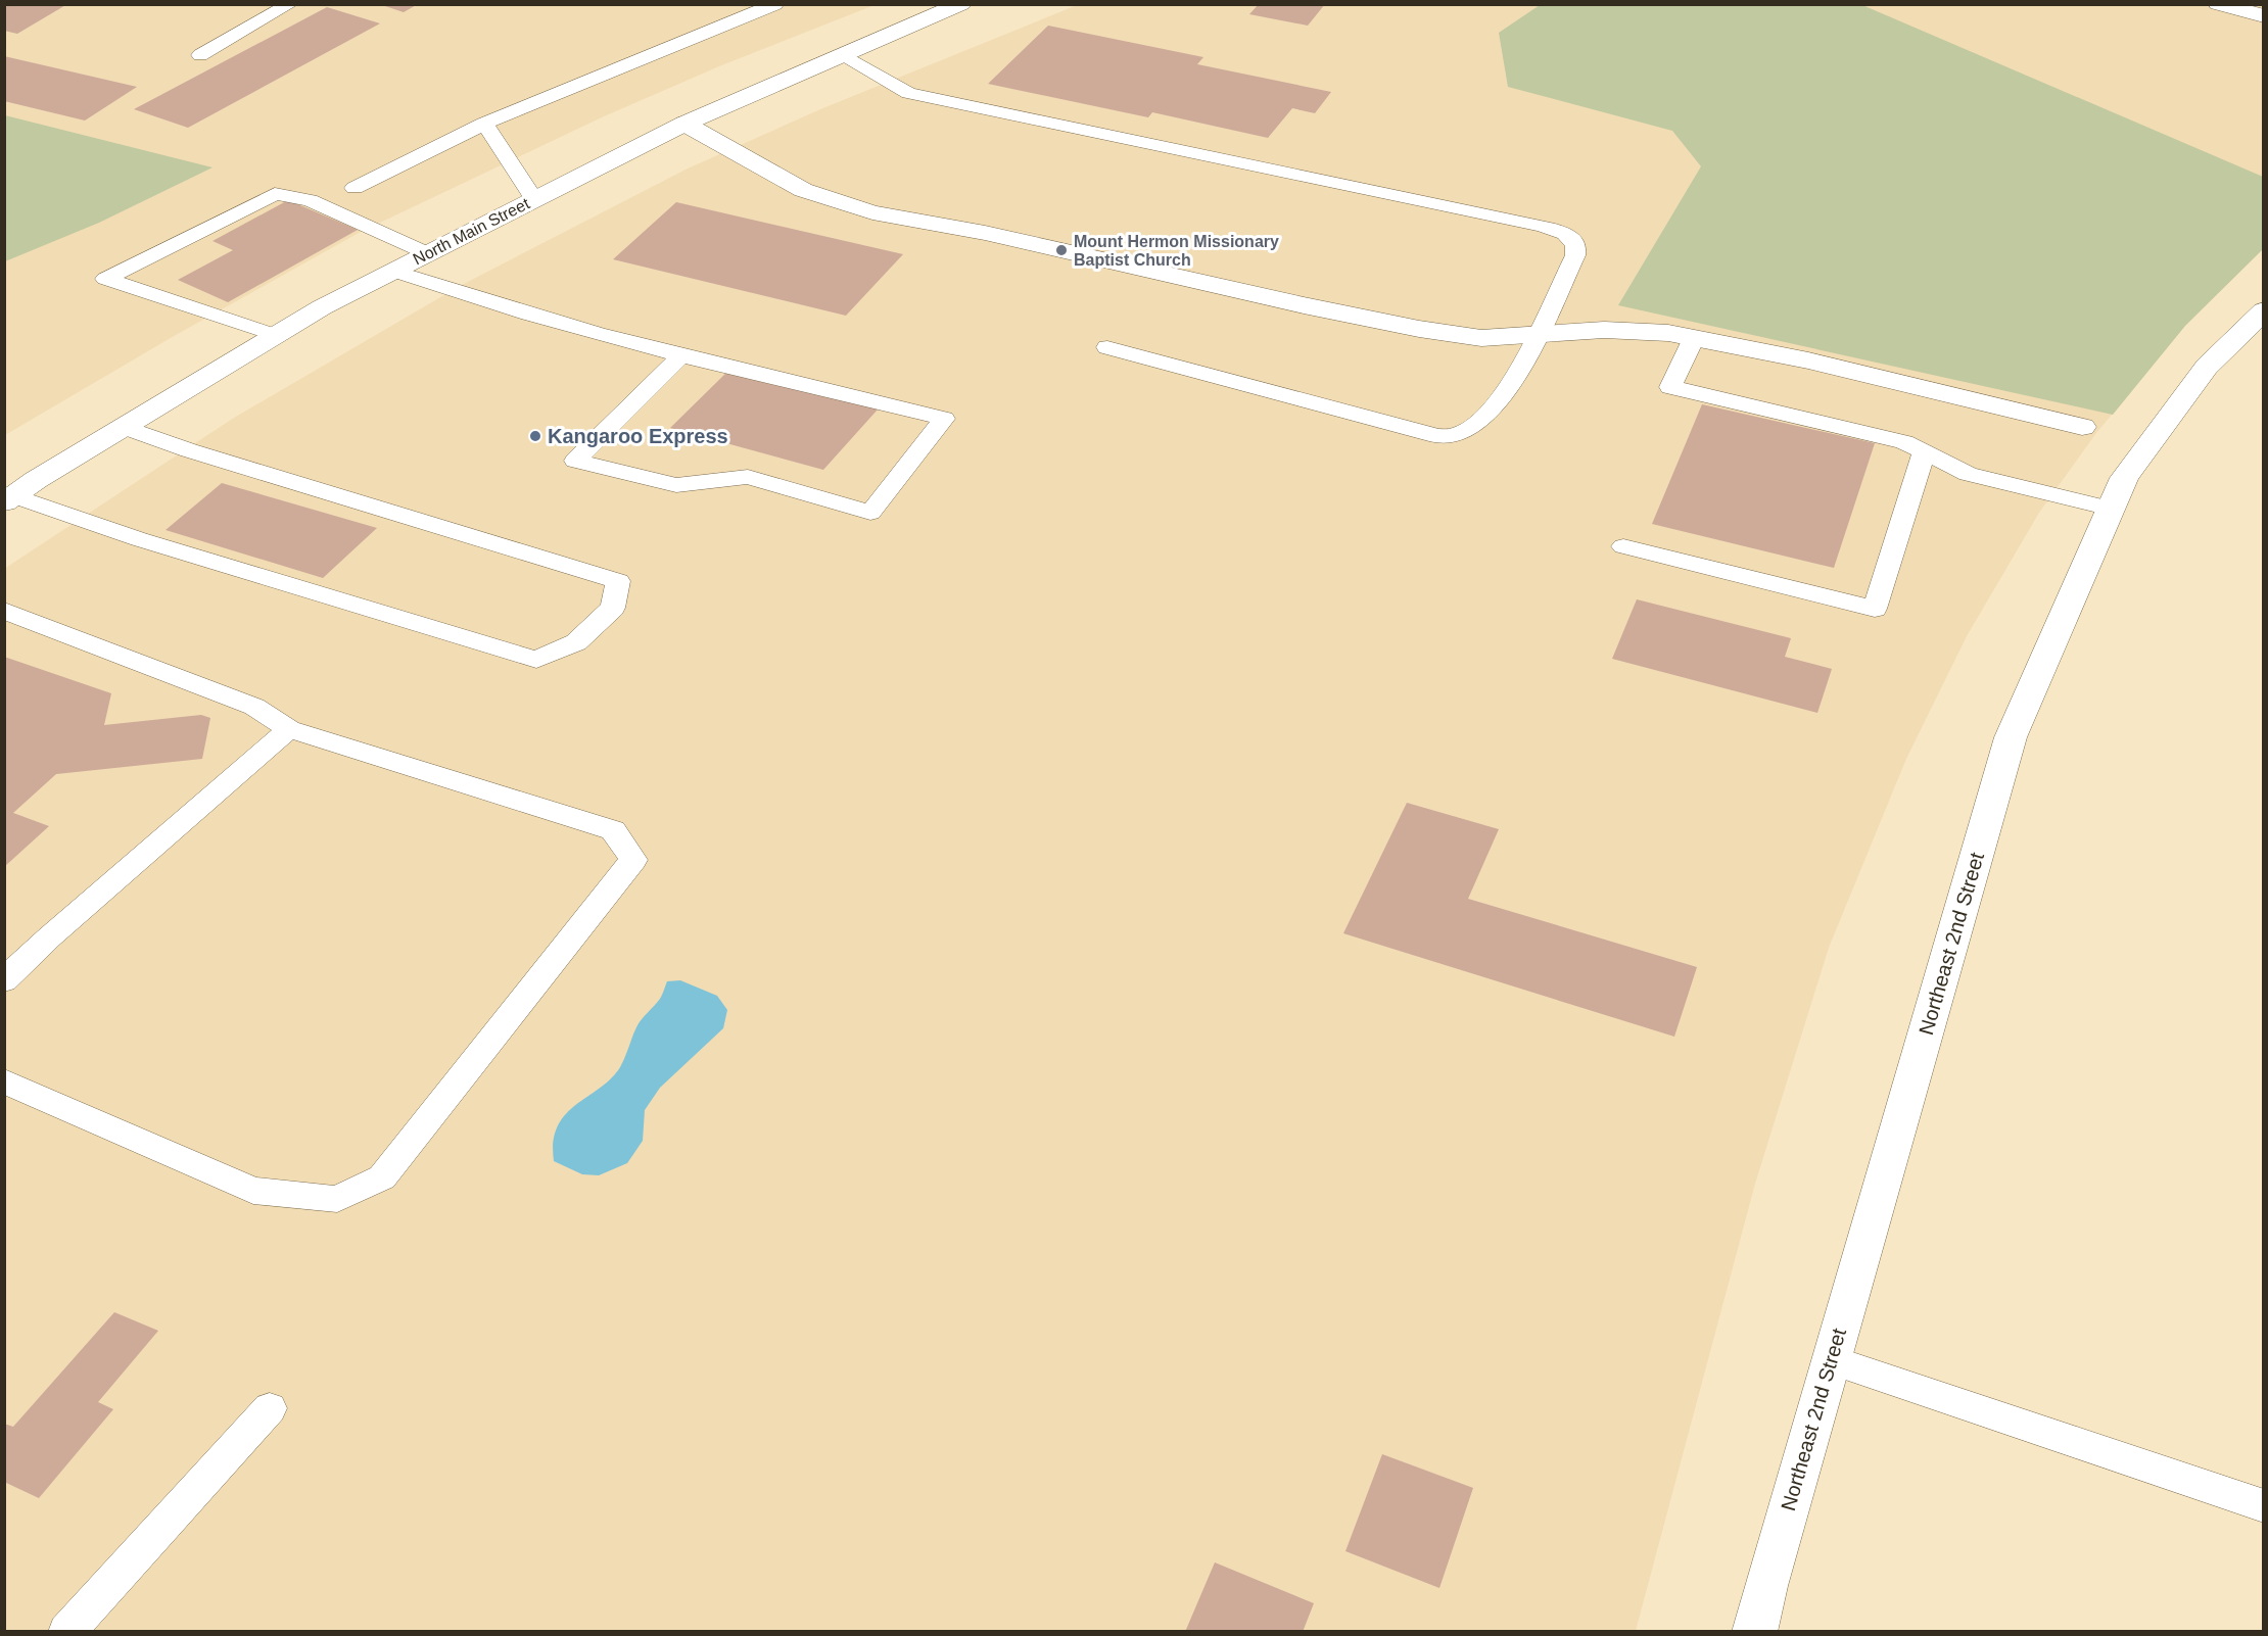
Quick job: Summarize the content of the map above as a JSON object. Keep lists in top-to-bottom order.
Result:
{
  "streets": {
    "street": ["North Main Street", "Northeast 2nd Street"]
  },
  "places": ["Mount Hermon Missionary Baptist Church", "Kangaroo Express"]
}
